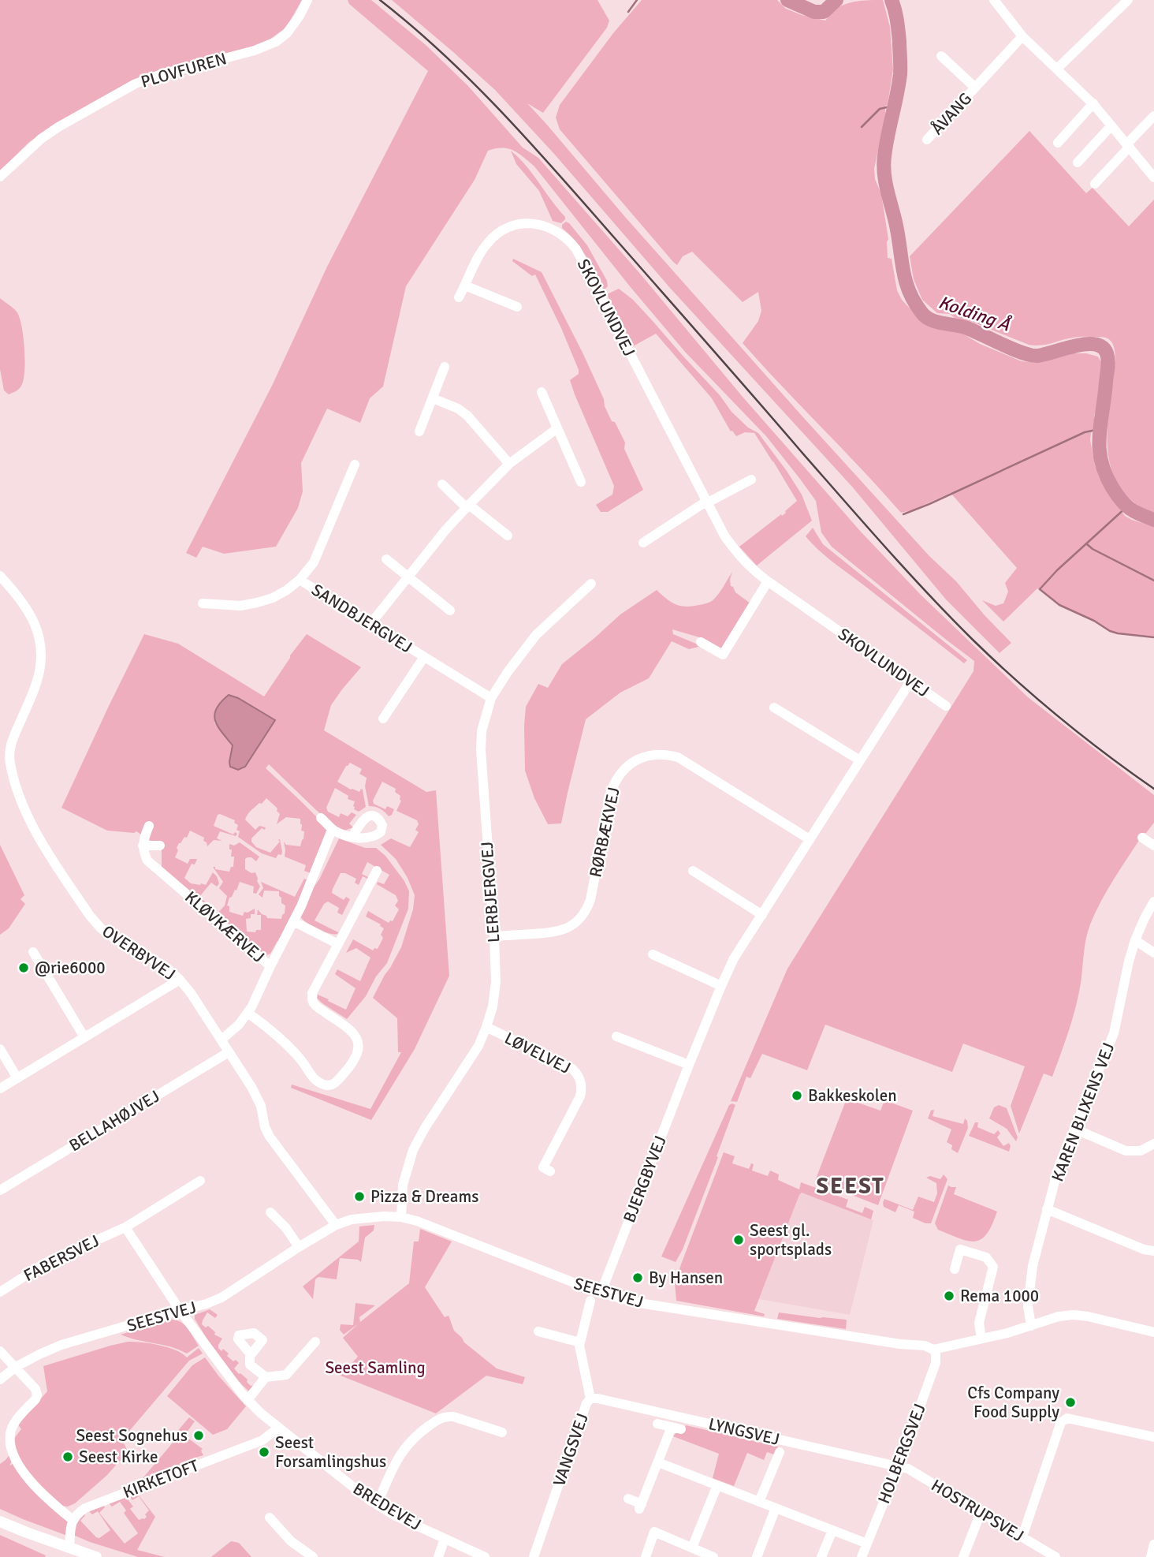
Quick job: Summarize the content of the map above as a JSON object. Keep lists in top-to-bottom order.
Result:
{
  "streets": {
    "street": [
      "PLOVFUREN",
      "ÅVANG",
      "SKOVLUNDVEJ",
      "SANDBJERGVEJ",
      "RØRBÆKVEJ",
      "LERBJERGVEJ",
      "KLØVKÆRVEJ",
      "OVERBYVEJ",
      "LØVELVEJ",
      "KAREN BLIXENS VEJ",
      "BELLAHØJVEJ",
      "BJERGBYVEJ",
      "FABERSVEJ",
      "SEESTVEJ",
      "LYNGSVEJ",
      "VANGSVEJ",
      "HOLBERGSVEJ",
      "KIRKETOFT",
      "BREDEVEJ",
      "HOSTRUPSVEJ"
    ]
  },
  "crossings": [
    ["SKOVLUNDVEJ", "BJERGBYVEJ"],
    ["SANDBJERGVEJ", "LERBJERGVEJ"],
    ["RØRBÆKVEJ", "LERBJERGVEJ"],
    ["RØRBÆKVEJ", "BJERGBYVEJ"],
    ["LERBJERGVEJ", "LØVELVEJ"],
    ["LERBJERGVEJ", "SEESTVEJ"],
    ["KLØVKÆRVEJ", "OVERBYVEJ"],
    ["OVERBYVEJ", "BELLAHØJVEJ"],
    ["OVERBYVEJ", "SEESTVEJ"],
    ["BJERGBYVEJ", "SEESTVEJ"],
    ["SEESTVEJ", "HOLBERGSVEJ"],
    ["SEESTVEJ", "BREDEVEJ"],
    ["LYNGSVEJ", "VANGSVEJ"],
    ["LYNGSVEJ", "HOLBERGSVEJ"],
    ["LYNGSVEJ", "HOSTRUPSVEJ"],
    ["HOLBERGSVEJ", "HOSTRUPSVEJ"],
    ["KIRKETOFT", "BREDEVEJ"]
  ],
  "districts": ["SEEST"],
  "water": ["Kolding Å"],
  "parks": ["Seest Samling"],
  "places": [
    "@rie6000",
    "Bakkeskolen",
    "Pizza & Dreams",
    "Seest gl. sportsplads",
    "By Hansen",
    "Rema 1000",
    "Cfs Company Food Supply",
    "Seest Sognehus",
    "Seest Forsamlingshus",
    "Seest Kirke"
  ]
}
